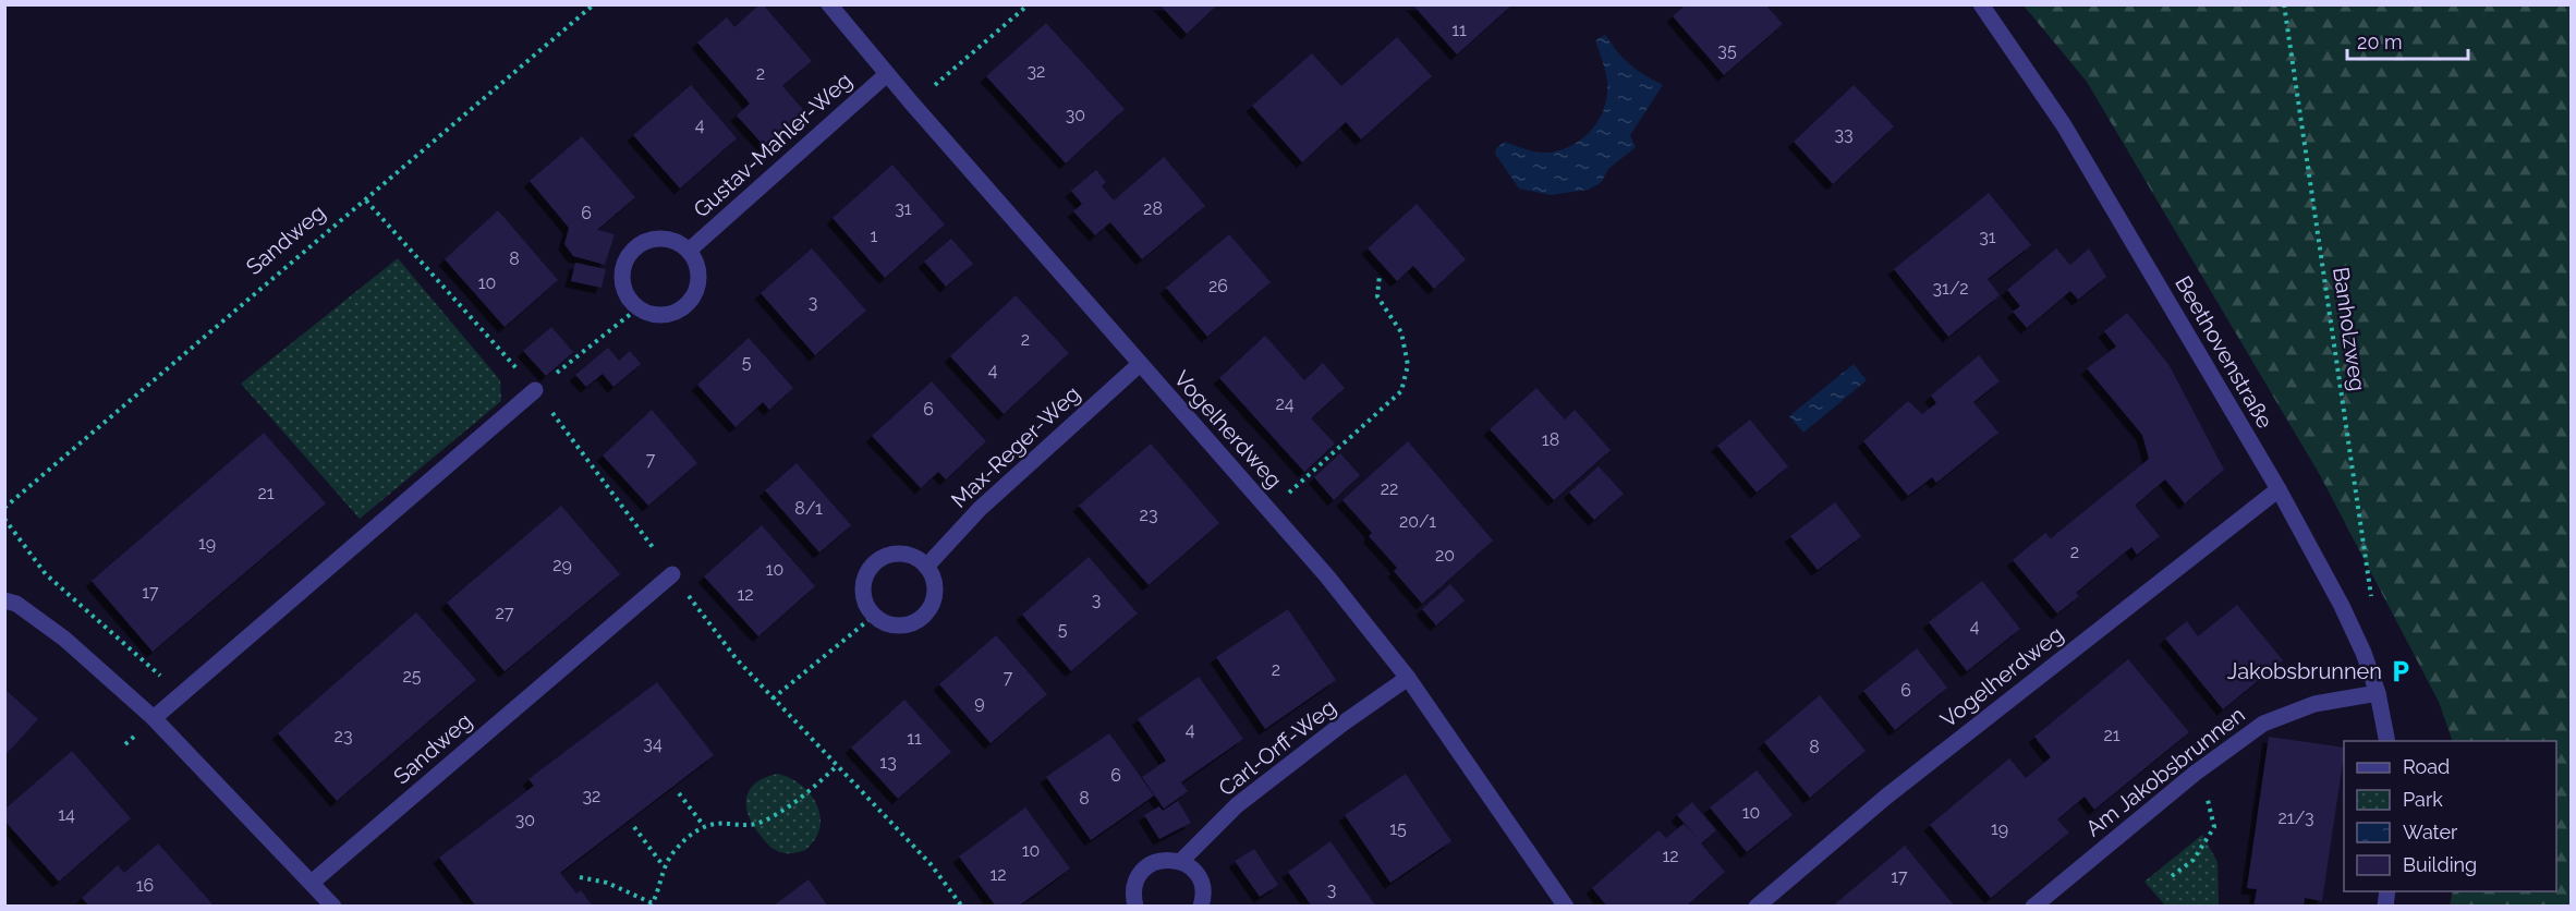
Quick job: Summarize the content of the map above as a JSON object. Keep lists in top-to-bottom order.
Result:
{
  "streets": {
    "street": [
      "Gustav-Mahler-Weg",
      "Sandweg",
      "Beethovenstraße",
      "Vogelherdweg",
      "Max-Reger-Weg",
      "Carl-Orff-Weg",
      "Am Jakobsbrunnen"
    ],
    "path": ["Banholzweg"]
  },
  "crossings": [
    ["Gustav-Mahler-Weg", "Vogelherdweg"],
    ["Beethovenstraße", "Vogelherdweg"],
    ["Beethovenstraße", "Am Jakobsbrunnen"],
    ["Vogelherdweg", "Max-Reger-Weg"],
    ["Vogelherdweg", "Carl-Orff-Weg"]
  ],
  "places": {
    "parking": ["Jakobsbrunnen"]
  },
  "house_numbers": [
    "11",
    "35",
    "32",
    "2",
    "30",
    "4",
    "33",
    "31",
    "28",
    "6",
    "1",
    "31",
    "8",
    "10",
    "26",
    "31/2",
    "3",
    "2",
    "5",
    "4",
    "24",
    "6",
    "18",
    "7",
    "22",
    "21",
    "8/1",
    "23",
    "20/1",
    "19",
    "2",
    "20",
    "29",
    "10",
    "17",
    "12",
    "3",
    "27",
    "4",
    "5",
    "2",
    "25",
    "7",
    "6",
    "9",
    "4",
    "21",
    "23",
    "11",
    "34",
    "8",
    "13",
    "6",
    "32",
    "8",
    "10",
    "14",
    "21/3",
    "30",
    "15",
    "19",
    "10",
    "12",
    "12",
    "17",
    "16",
    "3"
  ],
  "legend": [
    "Road",
    "Park",
    "Water",
    "Building"
  ],
  "scale_bar": "20 m"
}
